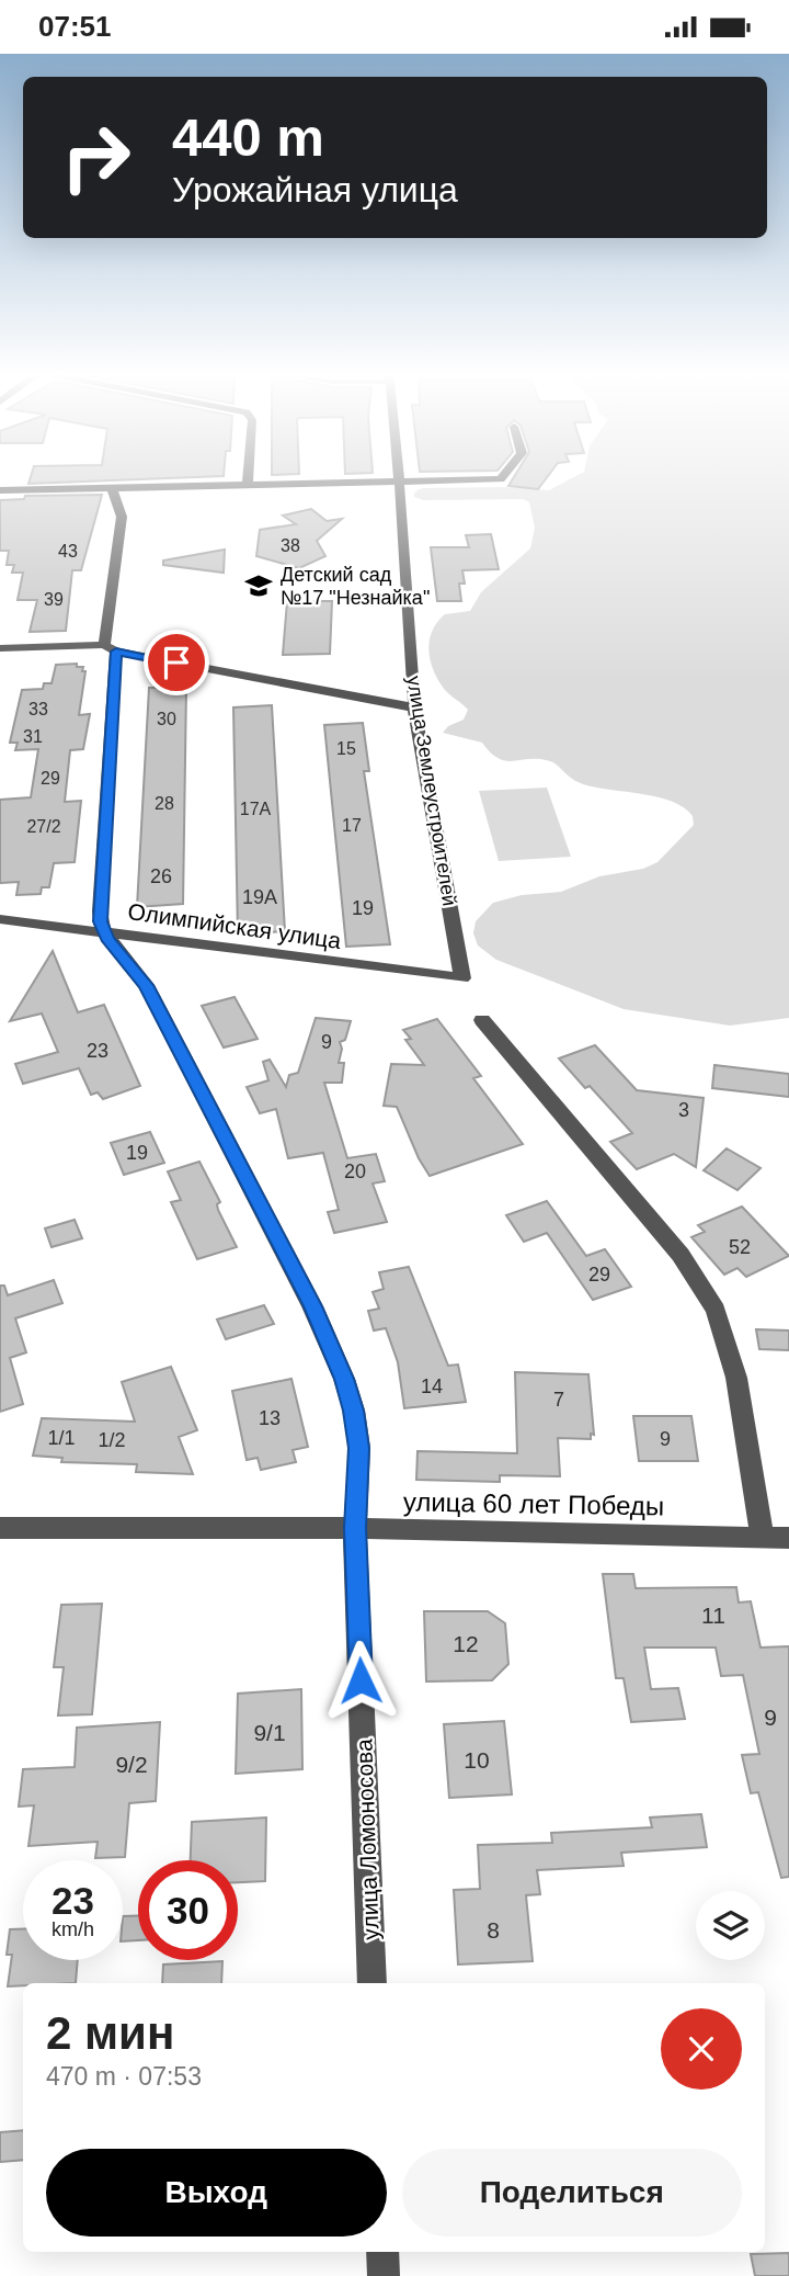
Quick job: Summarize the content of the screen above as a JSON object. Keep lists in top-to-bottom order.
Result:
{
  "streets": {
    "street": [
      "улица Землеустроителей",
      "Олимпийская улица",
      "улица 60 лет Победы",
      "улица Ломоносова"
    ]
  },
  "crossings": [
    ["улица Землеустроителей", "Олимпийская улица"],
    ["Олимпийская улица", "улица Ломоносова"],
    ["улица 60 лет Победы", "улица Ломоносова"]
  ],
  "places": {
    "school or university": ["Детский сад №17 \"Незнайка\""]
  },
  "house_numbers": [
    "38",
    "43",
    "39",
    "33",
    "30",
    "31",
    "15",
    "29",
    "28",
    "17А",
    "17",
    "27/2",
    "26",
    "19А",
    "19",
    "9",
    "23",
    "3",
    "19",
    "20",
    "52",
    "29",
    "14",
    "7",
    "13",
    "1/1",
    "9",
    "1/2",
    "11",
    "12",
    "9",
    "9/1",
    "10",
    "9/2",
    "8"
  ],
  "page": {
    "status": "07:51",
    "turn": ["440 m", "Урожайная улица"],
    "speed": "23 km/h",
    "limit": "30",
    "heading": ["2 мин", "470 m · 07:53"],
    "buttons": ["Выход", "Поделиться"]
  }
}
